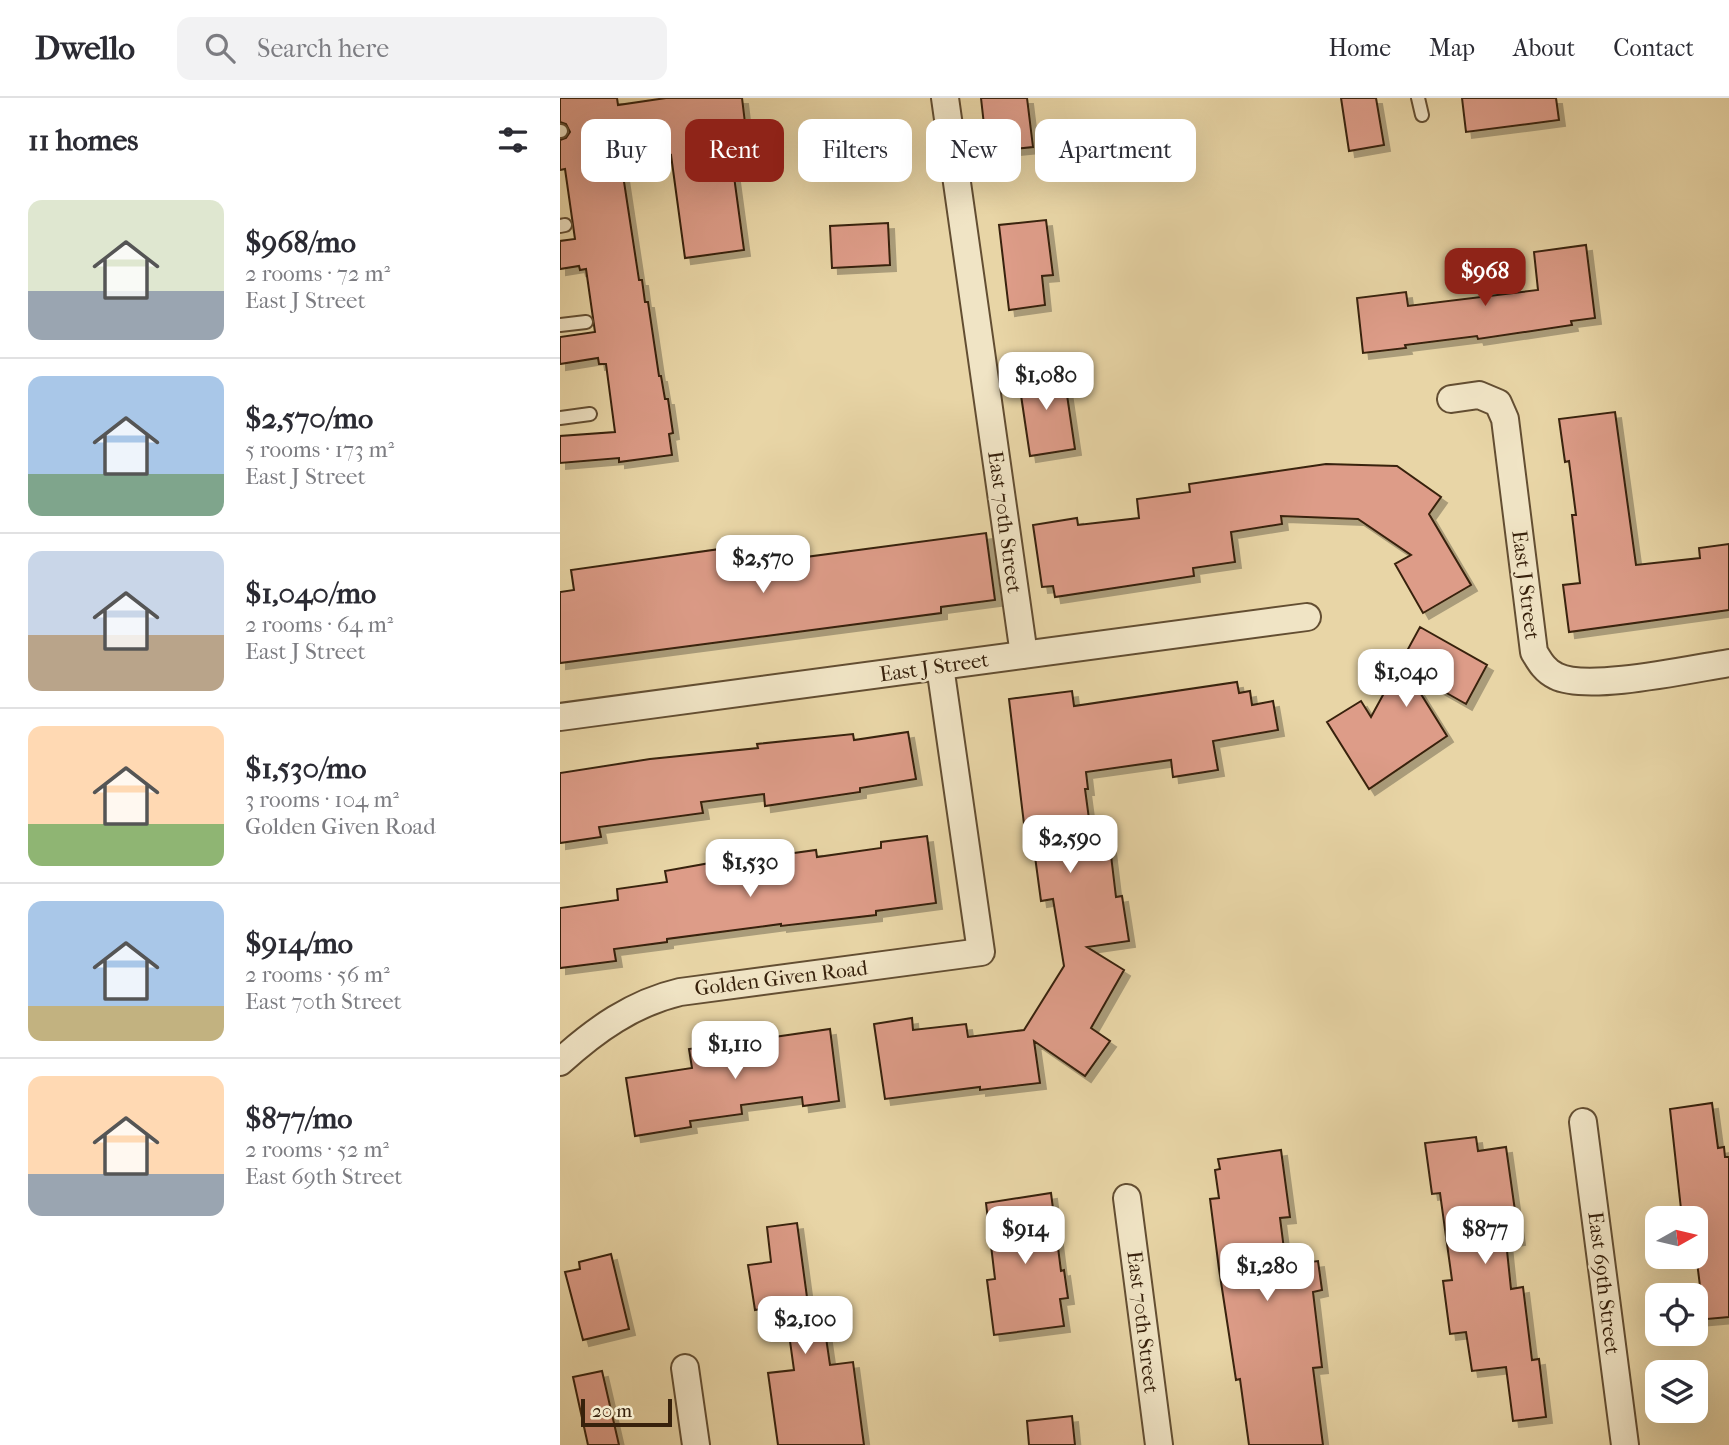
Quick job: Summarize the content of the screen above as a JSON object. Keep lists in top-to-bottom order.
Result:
{
  "streets": {
    "street": [
      "East 70th Street",
      "East J Street",
      "Golden Given Road",
      "East 69th Street"
    ]
  },
  "crossings": [
    ["East 70th Street", "East J Street"],
    ["East J Street", "Golden Given Road"]
  ],
  "scale_bar": "20 m",
  "north": "right",
  "page": {
    "header": "Dwello",
    "search": "Search here",
    "nav": [
      "Home",
      "Map",
      "About",
      "Contact"
    ],
    "heading": "11 homes",
    "chip": [
      "Buy",
      "Rent",
      "Filters",
      "New",
      "Apartment"
    ],
    "list": [
      {
        "name": "$968/mo",
        "note": "2 rooms · 72 m² · East J Street"
      },
      {
        "name": "$2,570/mo",
        "note": "5 rooms · 173 m² · East J Street"
      },
      {
        "name": "$1,040/mo",
        "note": "2 rooms · 64 m² · East J Street"
      },
      {
        "name": "$1,530/mo",
        "note": "3 rooms · 104 m² · Golden Given Road"
      },
      {
        "name": "$914/mo",
        "note": "2 rooms · 56 m² · East 70th Street"
      },
      {
        "name": "$877/mo",
        "note": "2 rooms · 52 m² · East 69th Street"
      }
    ],
    "price": [
      "$968",
      "$1,080",
      "$2,570",
      "$1,040",
      "$2,590",
      "$1,530",
      "$1,110",
      "$914",
      "$877",
      "$1,280",
      "$2,100"
    ],
    "scale": "20 m"
  }
}
